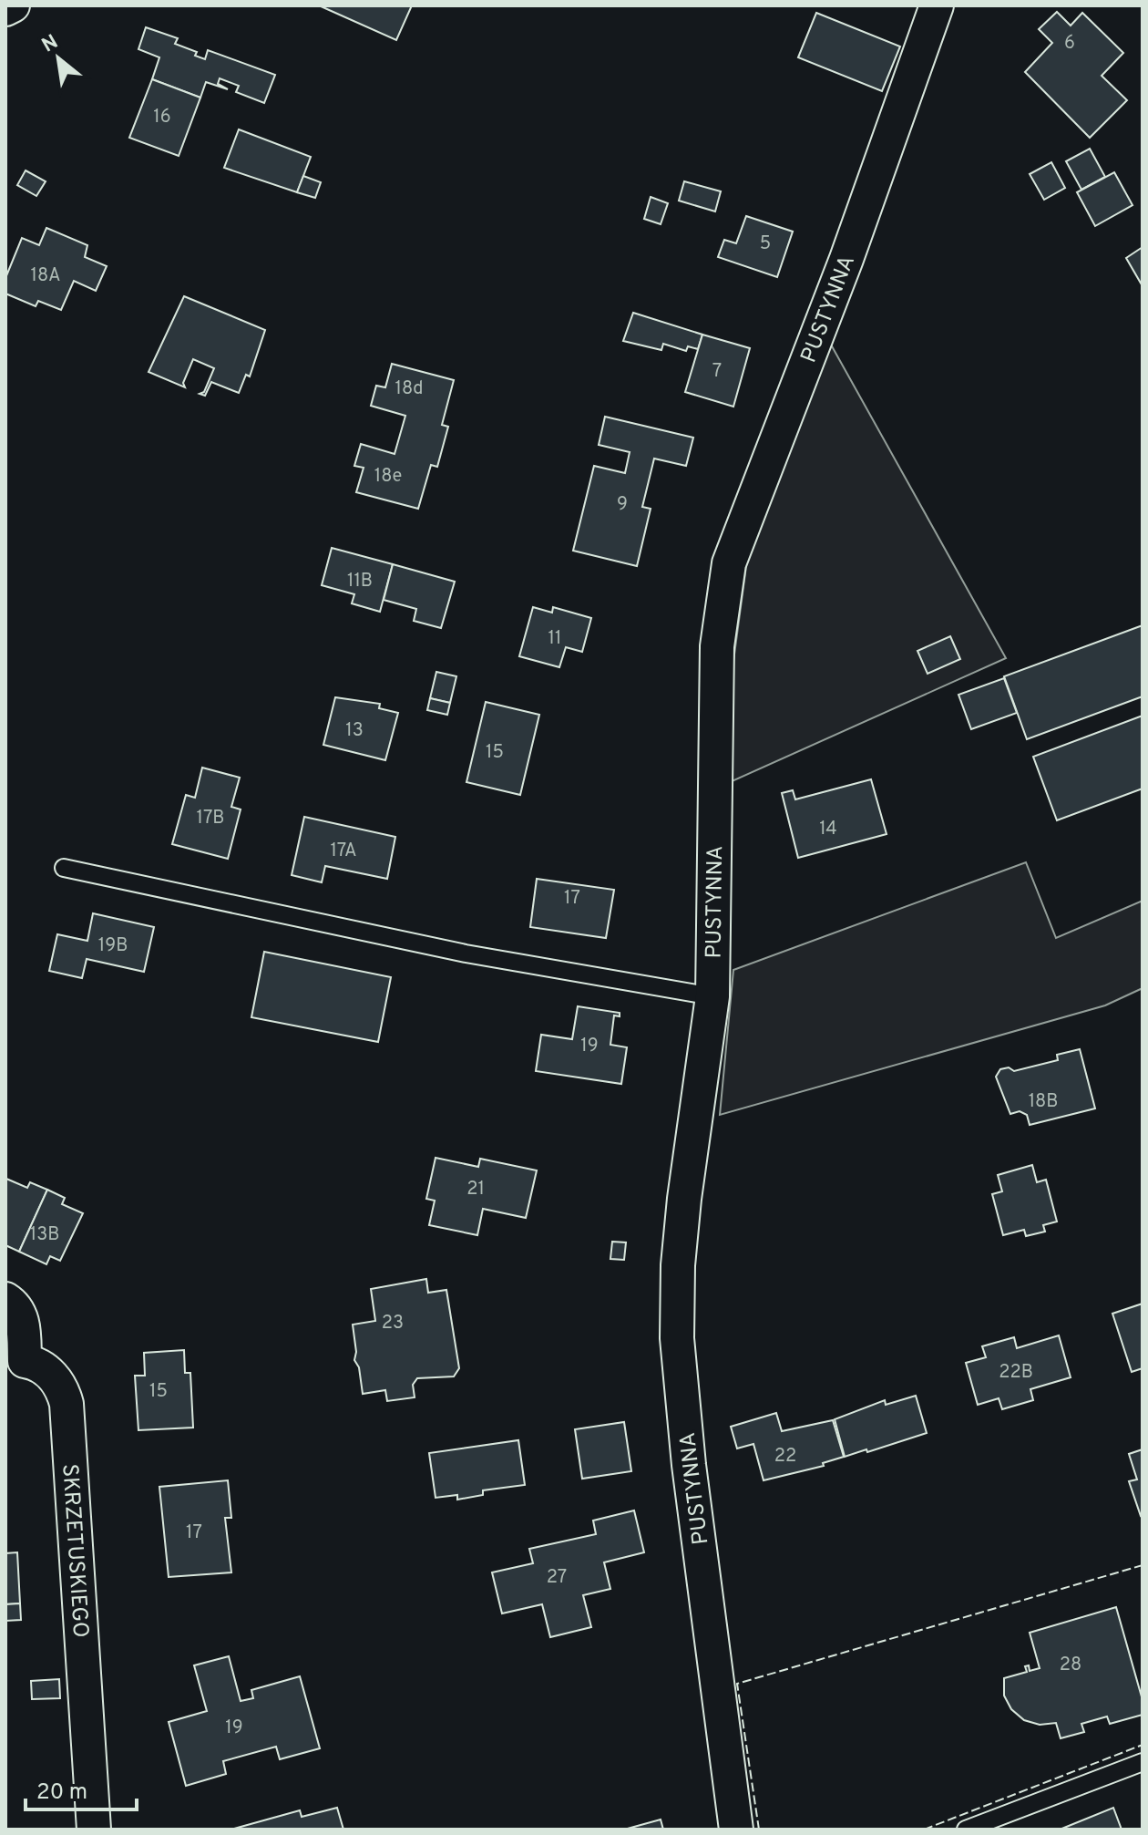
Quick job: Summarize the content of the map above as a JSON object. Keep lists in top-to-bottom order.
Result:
{
  "streets": {
    "street": ["PUSTYNNA", "SKRZETUSKIEGO"]
  },
  "house_numbers": [
    "6",
    "16",
    "5",
    "18A",
    "7",
    "18d",
    "18e",
    "9",
    "11B",
    "11",
    "13",
    "15",
    "17B",
    "14",
    "17A",
    "17",
    "19B",
    "19",
    "18B",
    "21",
    "13B",
    "23",
    "22B",
    "15",
    "22",
    "17",
    "27",
    "28",
    "19"
  ],
  "scale_bar": "20 m",
  "north": "top left"
}
